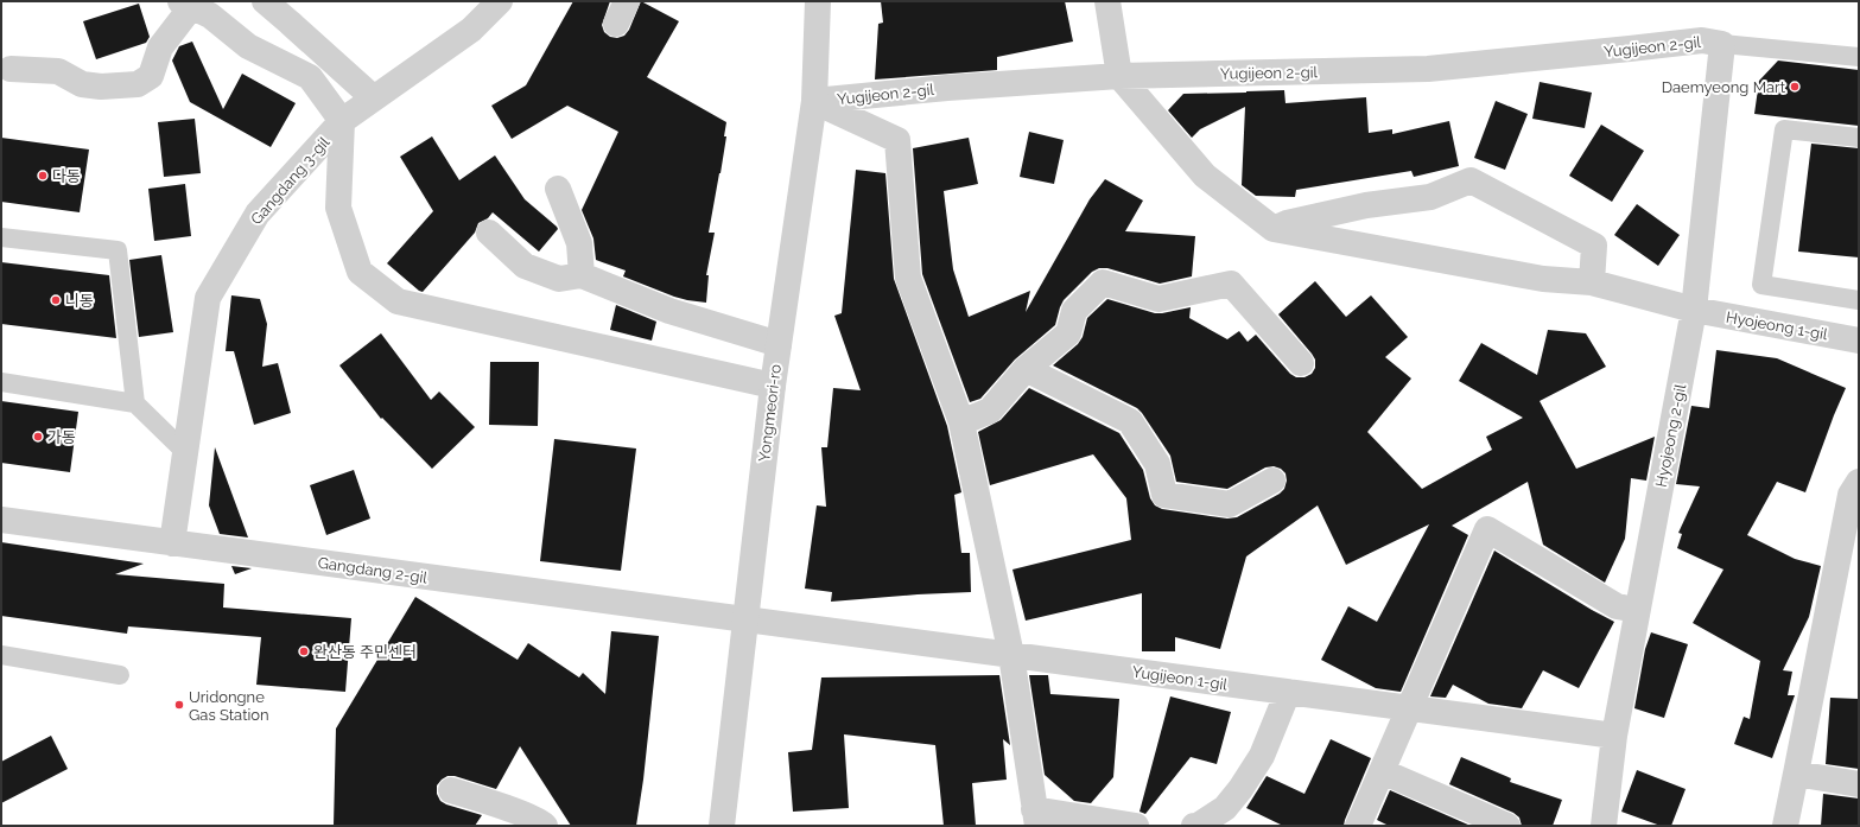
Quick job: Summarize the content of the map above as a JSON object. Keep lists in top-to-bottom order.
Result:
{
  "streets": {
    "street": [
      "Yugijeon 2-gil",
      "Gangdang 3-gil",
      "Hyojeong 1-gil",
      "Yongmeori-ro",
      "Hyojeong 2-gil",
      "Gangdang 2-gil",
      "Yugijeon 1-gil"
    ]
  },
  "crossings": [
    ["Yugijeon 2-gil", "Yongmeori-ro"],
    ["Yugijeon 2-gil", "Hyojeong 2-gil"],
    ["Gangdang 3-gil", "Gangdang 2-gil"],
    ["Hyojeong 1-gil", "Hyojeong 2-gil"],
    ["Yongmeori-ro", "Gangdang 2-gil"],
    ["Yongmeori-ro", "Yugijeon 1-gil"],
    ["Hyojeong 2-gil", "Yugijeon 1-gil"],
    ["Gangdang 2-gil", "Yugijeon 1-gil"]
  ],
  "places": [
    "Daemyeong Mart",
    "다동",
    "니동",
    "가동",
    "완산동 주민센터",
    "Uridongne Gas Station"
  ]
}
